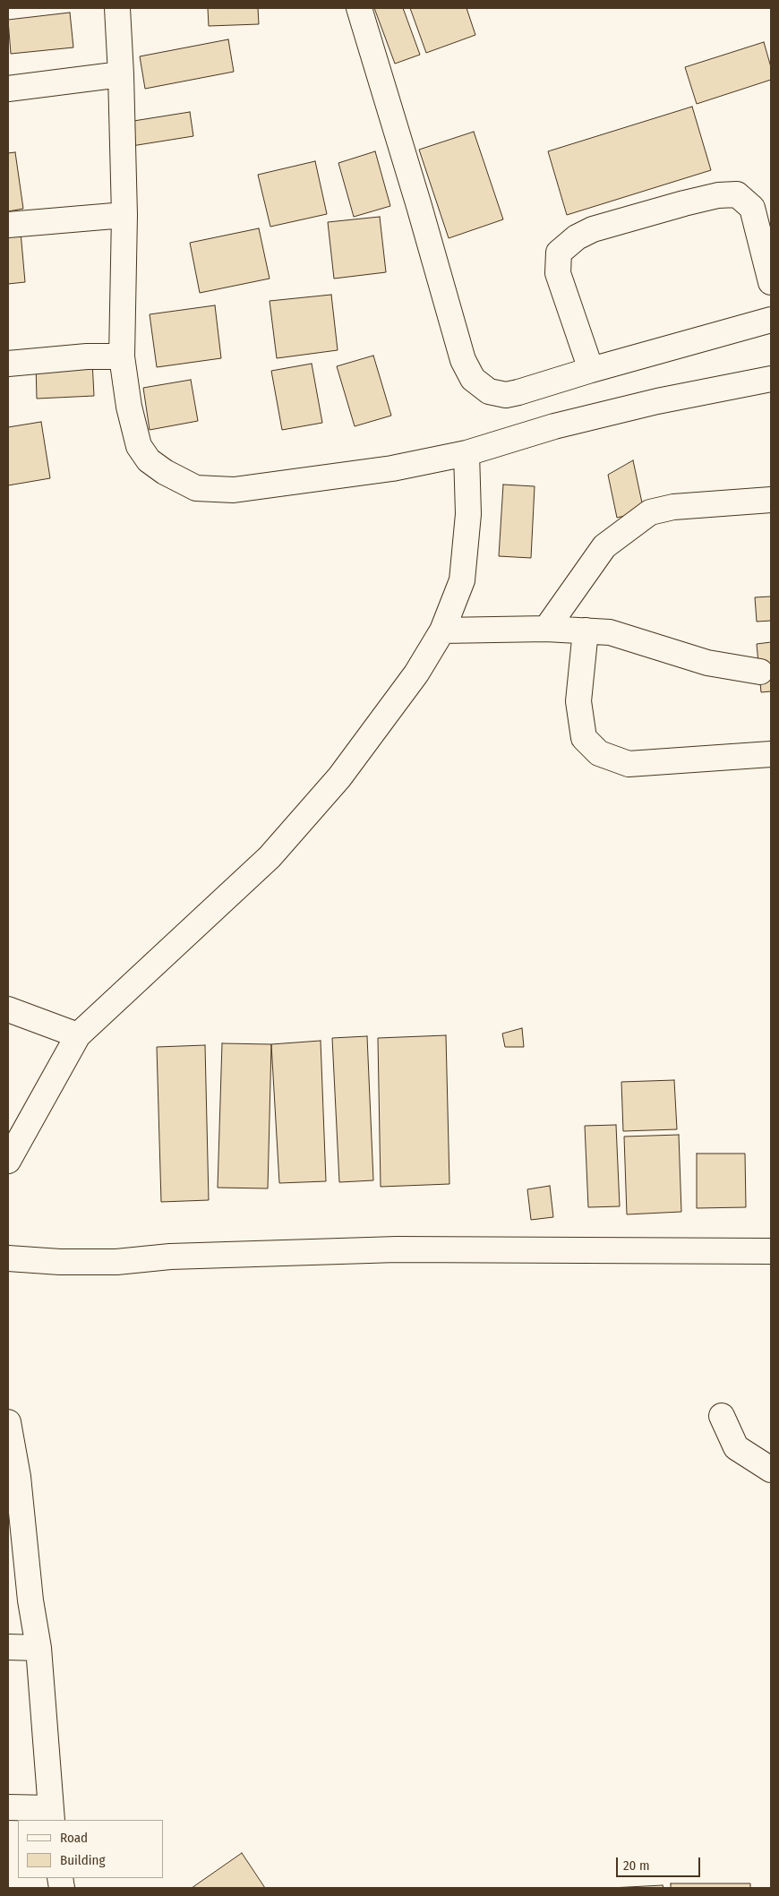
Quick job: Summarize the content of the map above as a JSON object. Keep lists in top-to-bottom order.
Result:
{
  "legend": ["Road", "Building"],
  "scale_bar": "20 m"
}
